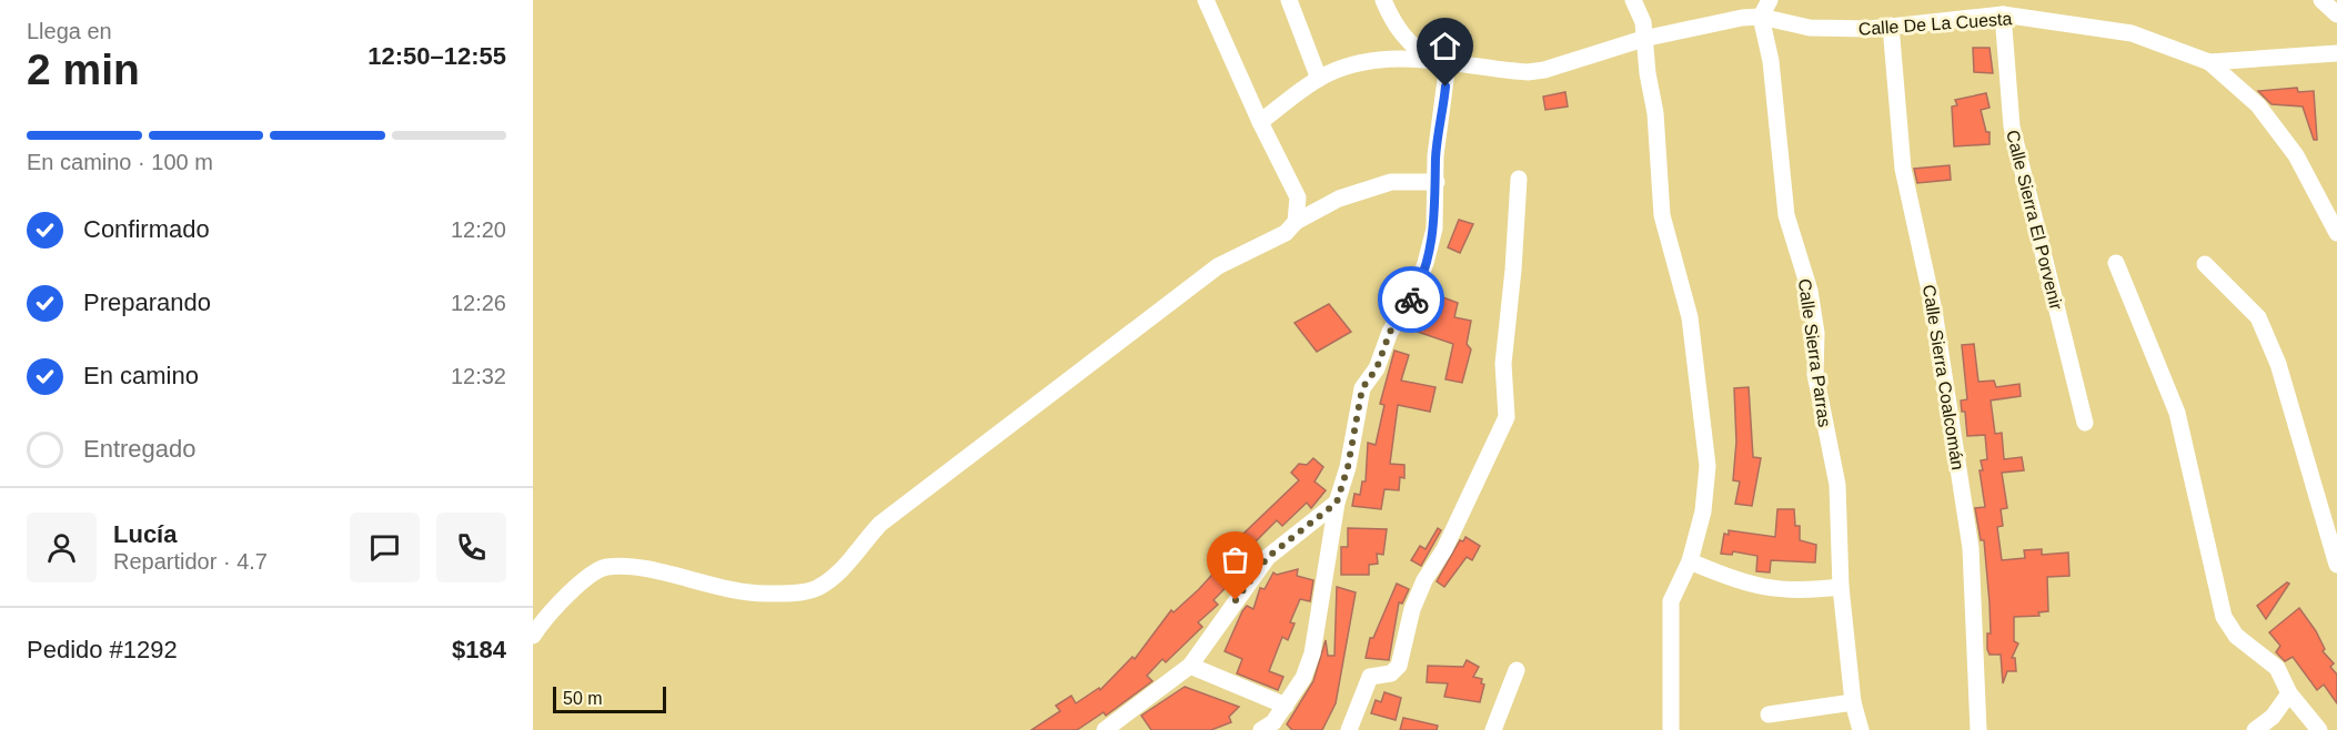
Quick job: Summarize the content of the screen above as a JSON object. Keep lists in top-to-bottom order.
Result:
{
  "streets": {
    "street": [
      "Calle De La Cuesta",
      "Calle Sierra El Porvenir",
      "Calle Sierra Parras",
      "Calle Sierra Coalcomán"
    ]
  },
  "crossings": [
    ["Calle De La Cuesta", "Calle Sierra El Porvenir"],
    ["Calle De La Cuesta", "Calle Sierra Parras"],
    ["Calle De La Cuesta", "Calle Sierra Coalcomán"]
  ],
  "scale_bar": "50 m",
  "page": {
    "heading": ["2 min", "Llega en", "12:50–12:55"],
    "panel": [
      "Lucía",
      "Repartidor · 4.7",
      "Pedido #1292",
      "$184"
    ],
    "bar": "En camino · 100 m",
    "list": [
      ["Confirmado", "12:20"],
      ["Preparando", "12:26"],
      ["En camino", "12:32"],
      "Entregado"
    ],
    "scale": "50 m"
  }
}
